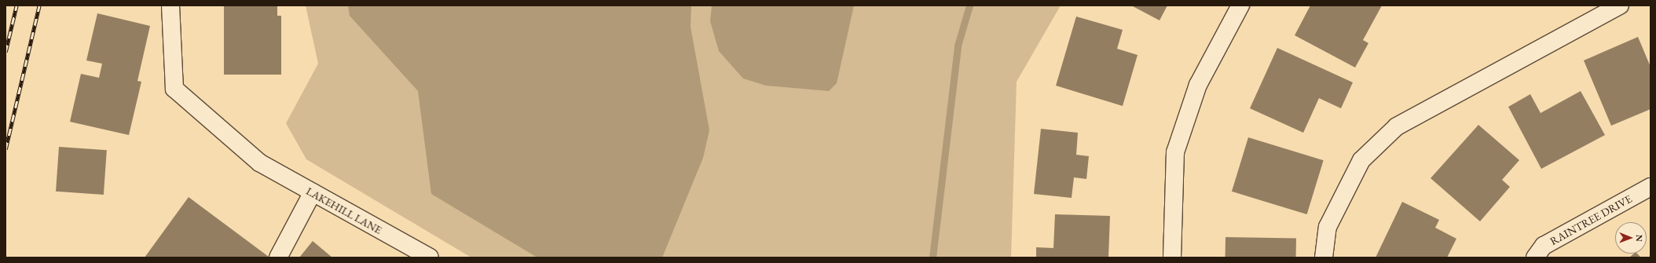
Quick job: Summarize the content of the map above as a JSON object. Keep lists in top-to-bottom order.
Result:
{
  "streets": {
    "street": ["LAKEHILL LANE", "RAINTREE DRIVE"]
  },
  "north": "right"
}
